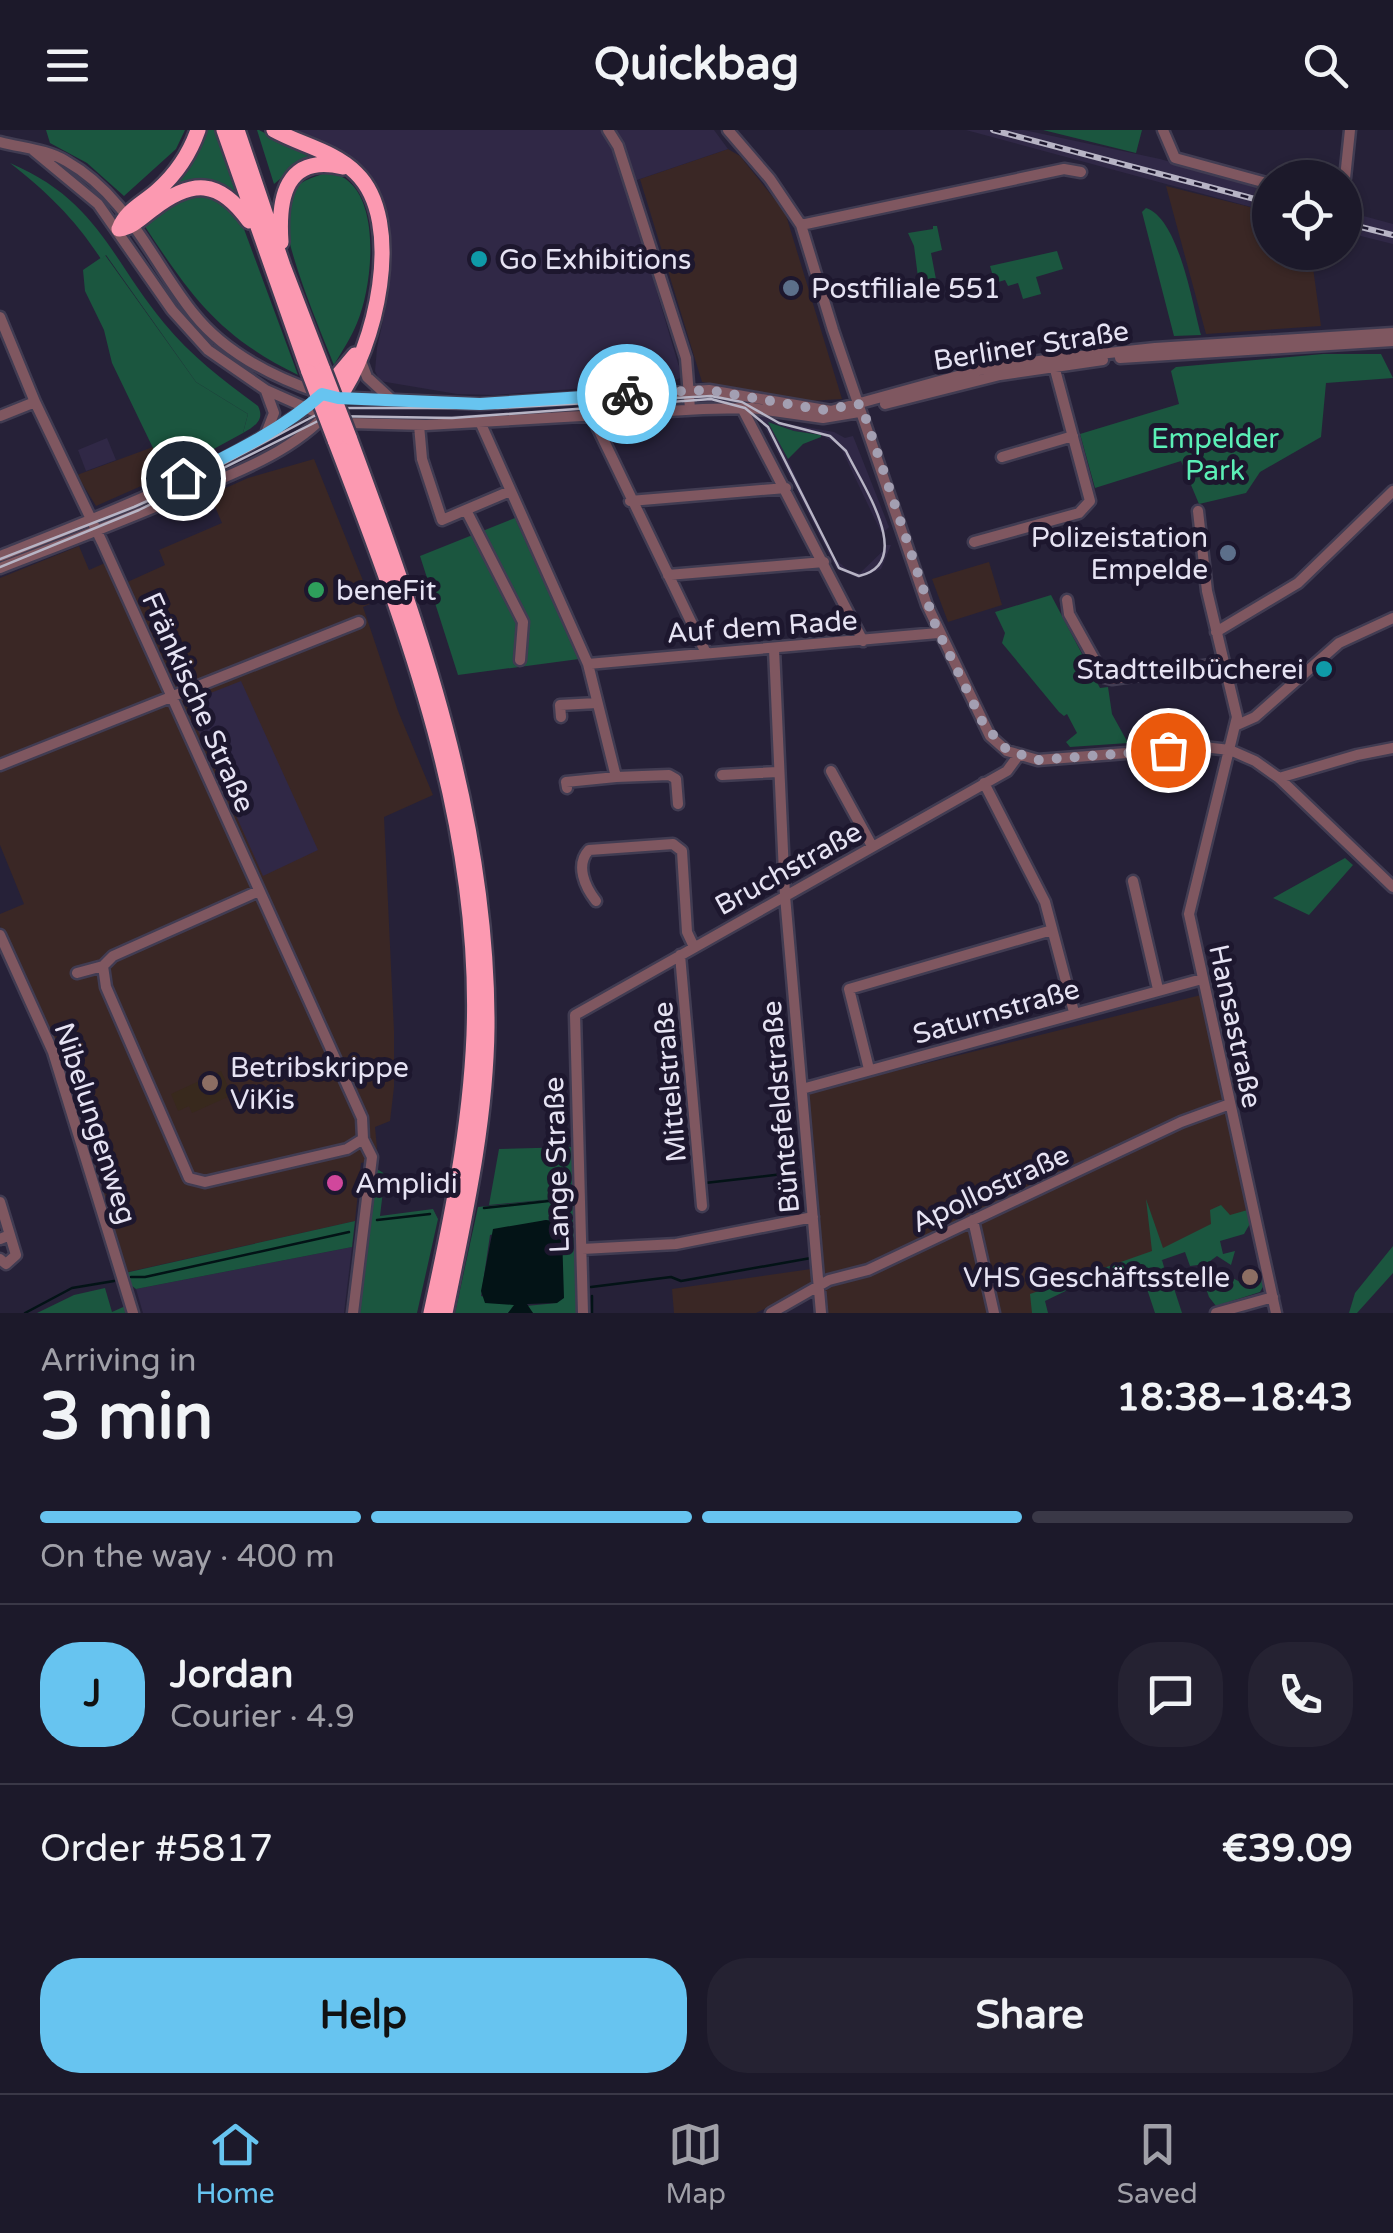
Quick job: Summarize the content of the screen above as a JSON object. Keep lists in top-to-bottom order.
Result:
{
  "streets": {
    "street": [
      "Berliner Straße",
      "Auf dem Rade",
      "Fränkische Straße",
      "Bruchstraße",
      "Saturnstraße",
      "Hansastraße",
      "Mittelstraße",
      "Büntefeldstraße",
      "Nibelungenweg",
      "Lange Straße",
      "Apollostraße"
    ]
  },
  "crossings": [
    ["Auf dem Rade", "Büntefeldstraße"],
    ["Bruchstraße", "Mittelstraße"],
    ["Bruchstraße", "Büntefeldstraße"],
    ["Bruchstraße", "Lange Straße"],
    ["Saturnstraße", "Hansastraße"],
    ["Saturnstraße", "Büntefeldstraße"],
    ["Hansastraße", "Apollostraße"],
    ["Büntefeldstraße", "Apollostraße"]
  ],
  "parks": ["Empelder Park"],
  "places": [
    "Go Exhibitions",
    "Postfiliale 551",
    "Polizeistation Empelde",
    "beneFit",
    "Stadtteilbücherei",
    "Betribskrippe ViKis",
    "Amplidi",
    "VHS Geschäftsstelle"
  ],
  "page": {
    "header": "Quickbag",
    "heading": ["3 min", "Arriving in", "18:38–18:43"],
    "panel": [
      "Jordan",
      "Courier · 4.9",
      "Order #5817",
      "€39.09"
    ],
    "bar": "On the way · 400 m",
    "round": "J",
    "buttons": ["Help", "Share"],
    "tabs": ["Home", "Map", "Saved"]
  }
}
